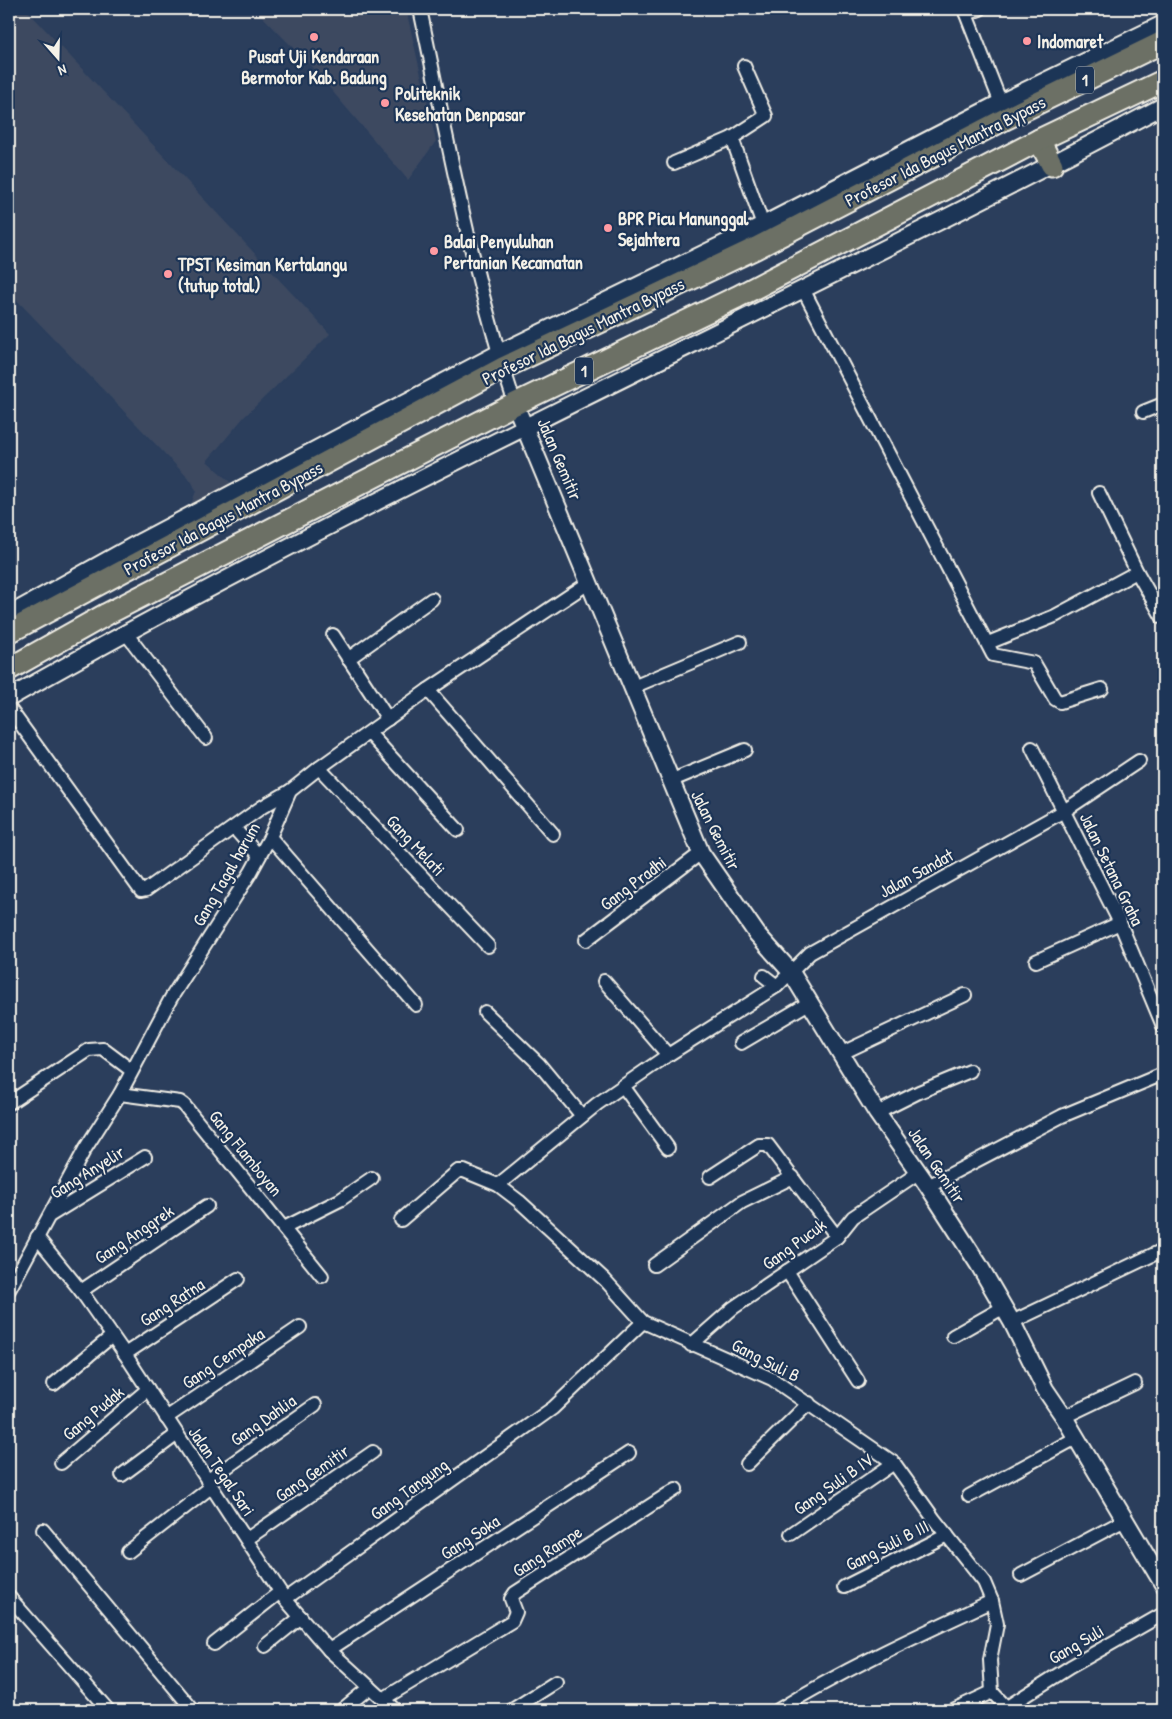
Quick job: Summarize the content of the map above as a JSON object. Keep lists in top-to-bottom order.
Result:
{
  "streets": {
    "highway": ["1", "Profesor Ida Bagus Mantra Bypass"],
    "street": [
      "Jalan Gemitir",
      "Gang Melati",
      "Jalan Setana Graha",
      "Jalan Sandat",
      "Gang Tagal harum",
      "Gang Pradhi",
      "Gang Flamboyan",
      "Gang Anyelir",
      "Gang Anggrek",
      "Gang Pucuk",
      "Gang Ratna",
      "Gang Cempaka",
      "Gang Suli B",
      "Gang Pudak",
      "Gang Dahlia",
      "Jalan Tegal Sari",
      "Gang Gemitir",
      "Gang Suli B IV",
      "Gang Tangung",
      "Gang Soka",
      "Gang Suli B III",
      "Gang Rampe",
      "Gang Suli"
    ]
  },
  "crossings": [
    ["Profesor Ida Bagus Mantra Bypass", "Jalan Gemitir"],
    ["Jalan Gemitir", "Jalan Sandat"],
    ["Jalan Gemitir", "Gang Tagal harum"],
    ["Jalan Gemitir", "Gang Pradhi"],
    ["Jalan Gemitir", "Gang Pucuk"],
    ["Gang Melati", "Gang Tagal harum"],
    ["Jalan Setana Graha", "Jalan Sandat"],
    ["Jalan Sandat", "Gang Suli B"],
    ["Gang Tagal harum", "Gang Flamboyan"],
    ["Gang Tagal harum", "Gang Anyelir"],
    ["Gang Tagal harum", "Jalan Tegal Sari"],
    ["Gang Anggrek", "Jalan Tegal Sari"],
    ["Gang Pucuk", "Gang Suli B"],
    ["Gang Ratna", "Jalan Tegal Sari"],
    ["Gang Cempaka", "Jalan Tegal Sari"],
    ["Gang Suli B", "Gang Suli B IV"],
    ["Gang Suli B", "Gang Tangung"],
    ["Gang Suli B", "Gang Suli B III"],
    ["Gang Pudak", "Jalan Tegal Sari"],
    ["Gang Dahlia", "Jalan Tegal Sari"],
    ["Jalan Tegal Sari", "Gang Gemitir"],
    ["Jalan Tegal Sari", "Gang Tangung"],
    ["Jalan Tegal Sari", "Gang Soka"],
    ["Jalan Tegal Sari", "Gang Rampe"]
  ],
  "places": [
    "Pusat Uji Kendaraan Bermotor Kab. Badung",
    "Indomaret",
    "Politeknik Kesehatan Denpasar",
    "BPR Picu Manunggal Sejahtera",
    "Balai Penyuluhan Pertanian Kecamatan",
    "TPST Kesiman Kertalangu (tutup total)"
  ],
  "north": "bottom"
}
